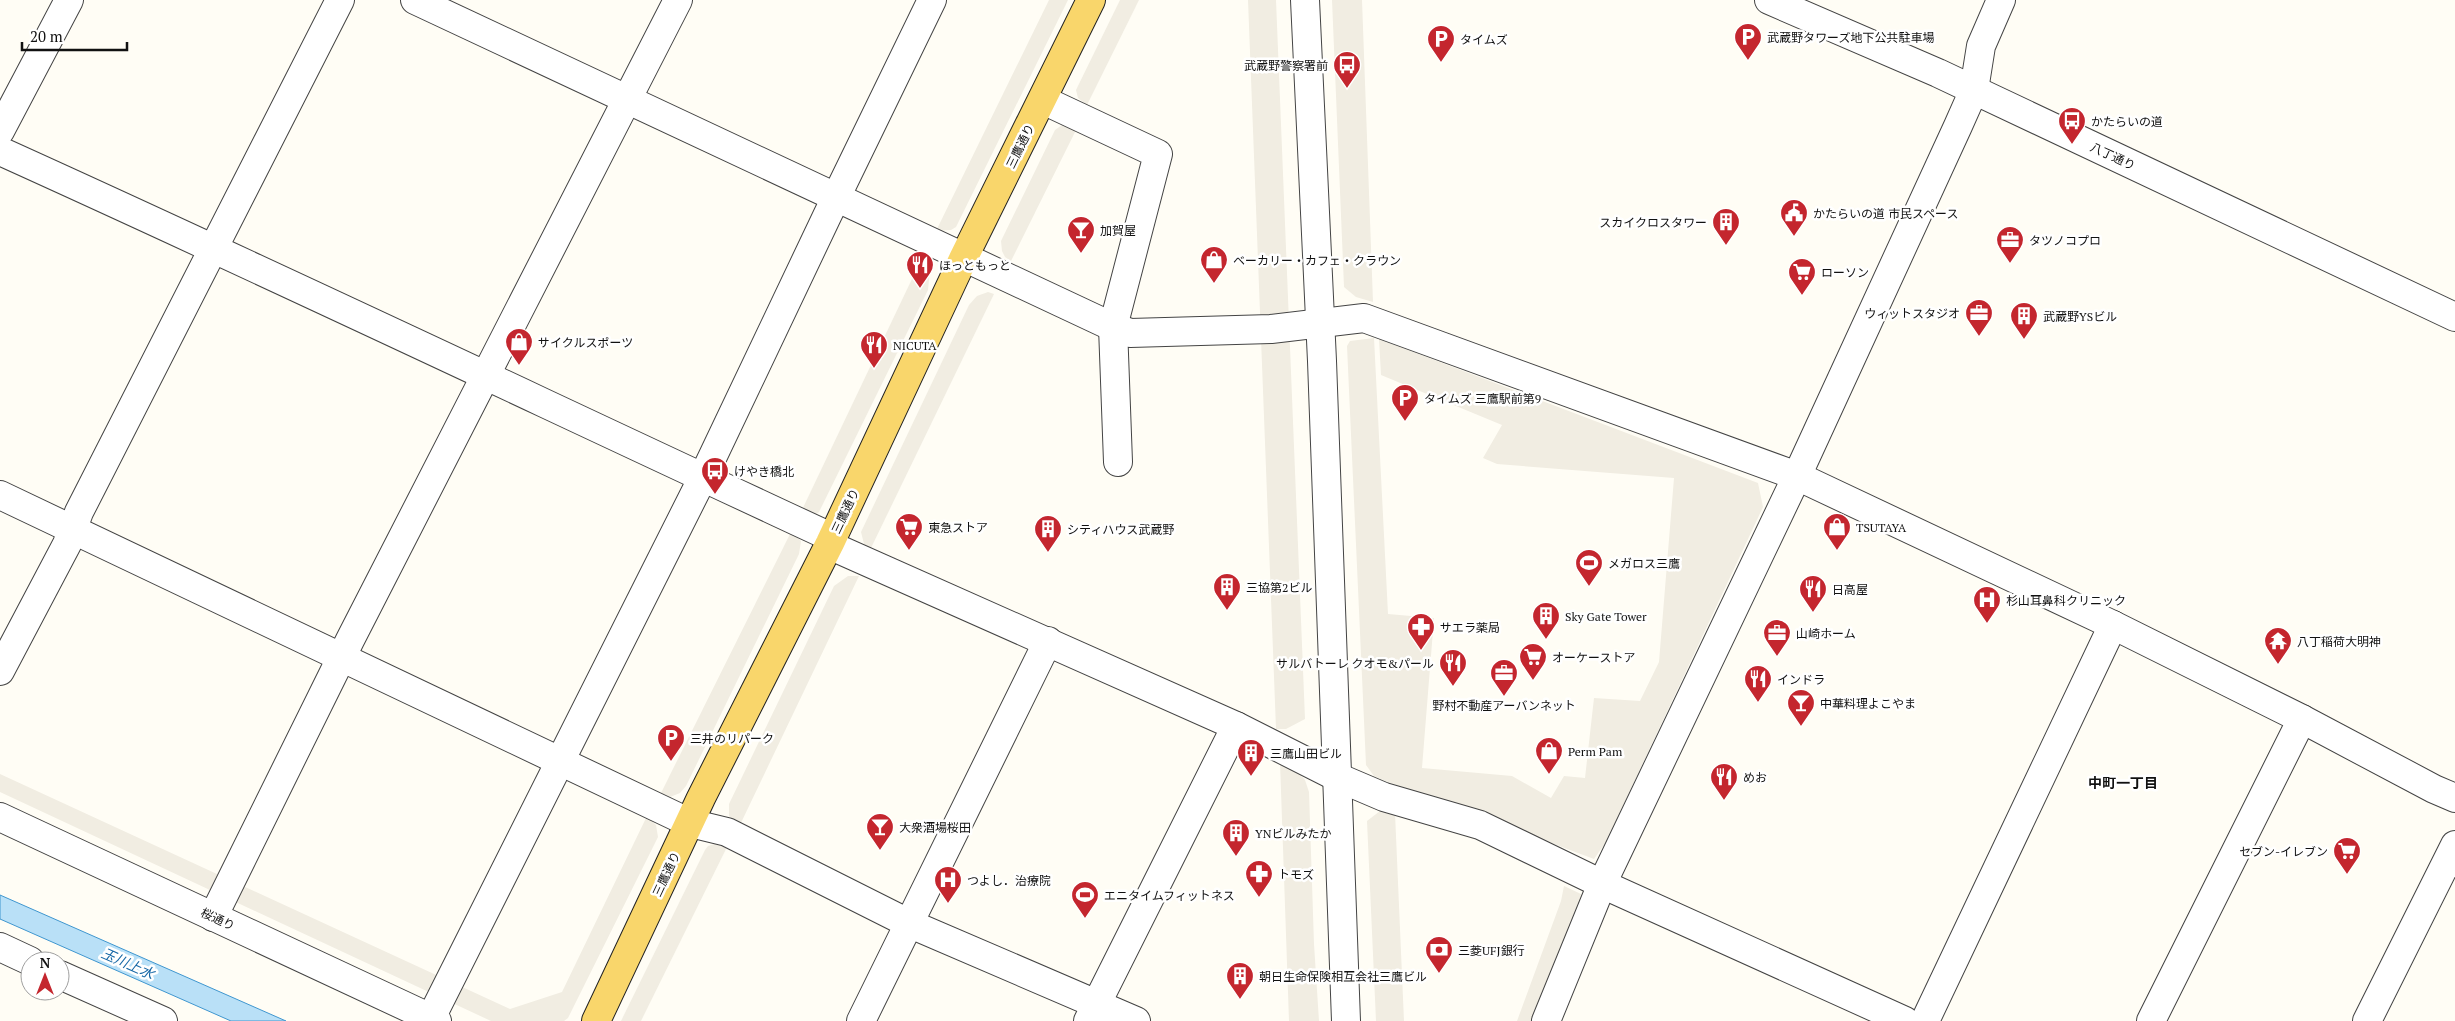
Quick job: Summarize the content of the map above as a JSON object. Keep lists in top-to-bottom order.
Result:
{
  "streets": {
    "main road": ["三鷹通り"],
    "street": ["八丁通り", "桜通り"]
  },
  "districts": ["中町一丁目"],
  "water": ["玉川上水"],
  "places": {
    "parking": [
      "武蔵野タワーズ地下公共駐車場",
      "タイムズ",
      "タイムズ 三鷹駅前第9",
      "三井のリパーク"
    ],
    "bus stop": ["武蔵野警察署前", "かたらいの道", "けやき橋北"],
    "public building": ["かたらいの道 市民スペース"],
    "building": [
      "スカイクロスタワー",
      "武蔵野YSビル",
      "シティハウス武蔵野",
      "三協第2ビル",
      "Sky Gate Tower",
      "三鷹山田ビル",
      "YNビルみたか",
      "朝日生命保険相互会社三鷹ビル"
    ],
    "bar": ["加賀屋", "中華料理よこやま", "大衆酒場桜田"],
    "office": [
      "タツノコプロ",
      "ウィットスタジオ",
      "山崎ホーム",
      "野村不動産アーバンネット"
    ],
    "shop": [
      "ベーカリー・カフェ・クラウン",
      "サイクルスポーツ",
      "TSUTAYA",
      "Perm Pam"
    ],
    "restaurant": [
      "ほっともっと",
      "NICUTA",
      "日高屋",
      "サルバトーレ クオモ&パール",
      "インドラ",
      "めお"
    ],
    "supermarket": [
      "ローソン",
      "東急ストア",
      "オーケーストア",
      "セブン-イレブン"
    ],
    "sports": ["メガロス三鷹", "エニタイムフィットネス"],
    "hospital": ["杉山耳鼻科クリニック", "つよし．治療院"],
    "pharmacy": ["サエラ薬局", "トモズ"],
    "temple": ["八丁稲荷大明神"],
    "bank": ["三菱UFJ銀行"]
  },
  "scale_bar": "20 m",
  "north": "top"
}
